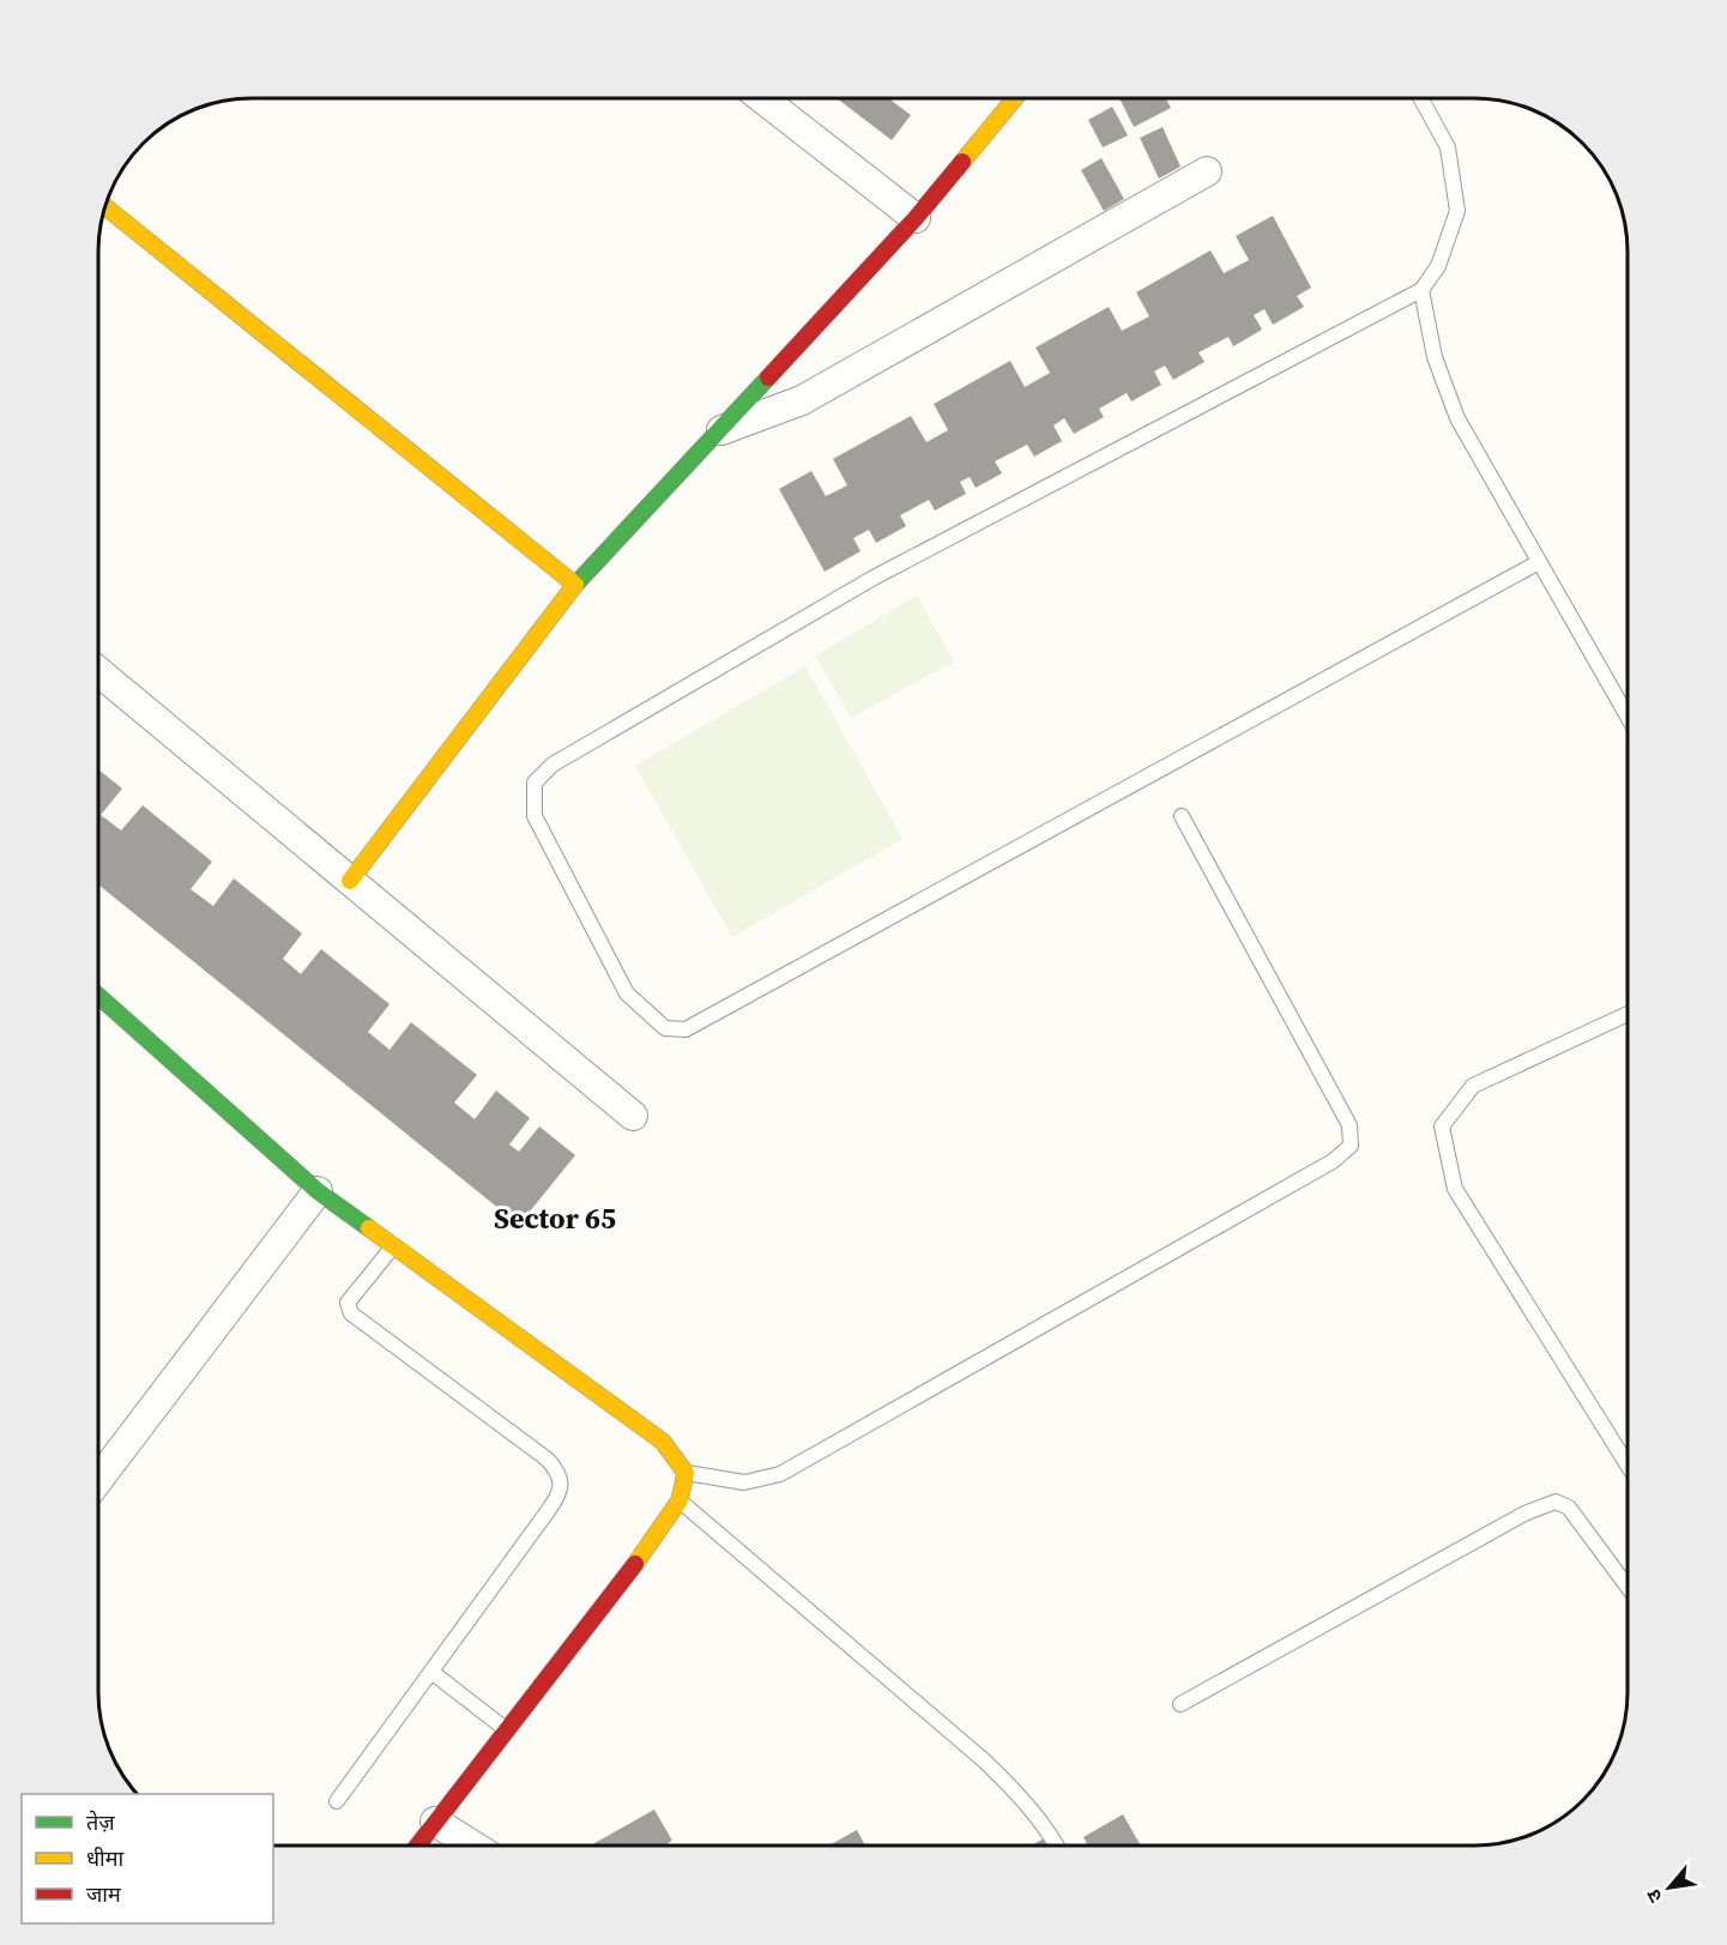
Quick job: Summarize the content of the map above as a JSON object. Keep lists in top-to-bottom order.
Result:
{
  "districts": ["Sector 65"],
  "legend": ["तेज़", "धीमा", "जाम"],
  "north": "bottom left"
}
